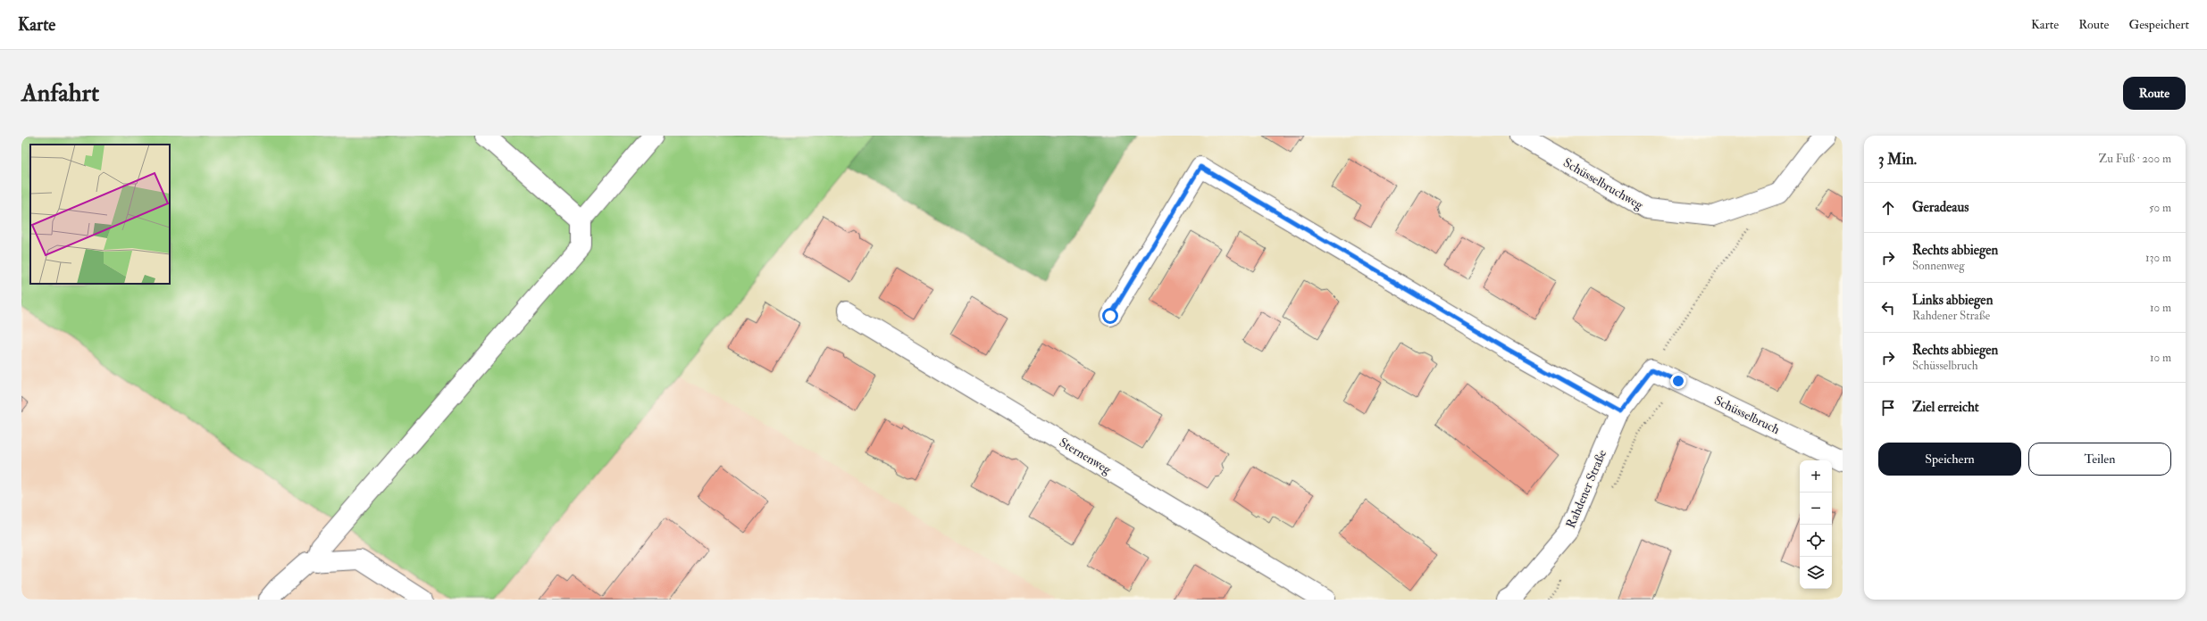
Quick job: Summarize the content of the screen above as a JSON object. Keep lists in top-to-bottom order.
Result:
{
  "streets": {
    "street": [
      "Schüsselbruchweg",
      "Schüsselbruch",
      "Sternenweg",
      "Rahdener Straße"
    ]
  },
  "crossings": [
    ["Schüsselbruch", "Rahdener Straße"]
  ],
  "page": {
    "header": "Karte",
    "nav": ["Karte", "Route", "Gespeichert"],
    "buttons": [
      "Route",
      ["Speichern", "Teilen"]
    ],
    "title": "Anfahrt",
    "heading": ["3 Min.", "Zu Fuß · 200 m"],
    "list": [
      ["Geradeaus", "50 m"],
      ["Rechts abbiegen", "Sonnenweg", "130 m"],
      ["Links abbiegen", "Rahdener Straße", "10 m"],
      ["Rechts abbiegen", "Schüsselbruch", "10 m"],
      "Ziel erreicht"
    ],
    "map_buttons": ["+", "−"]
  }
}
